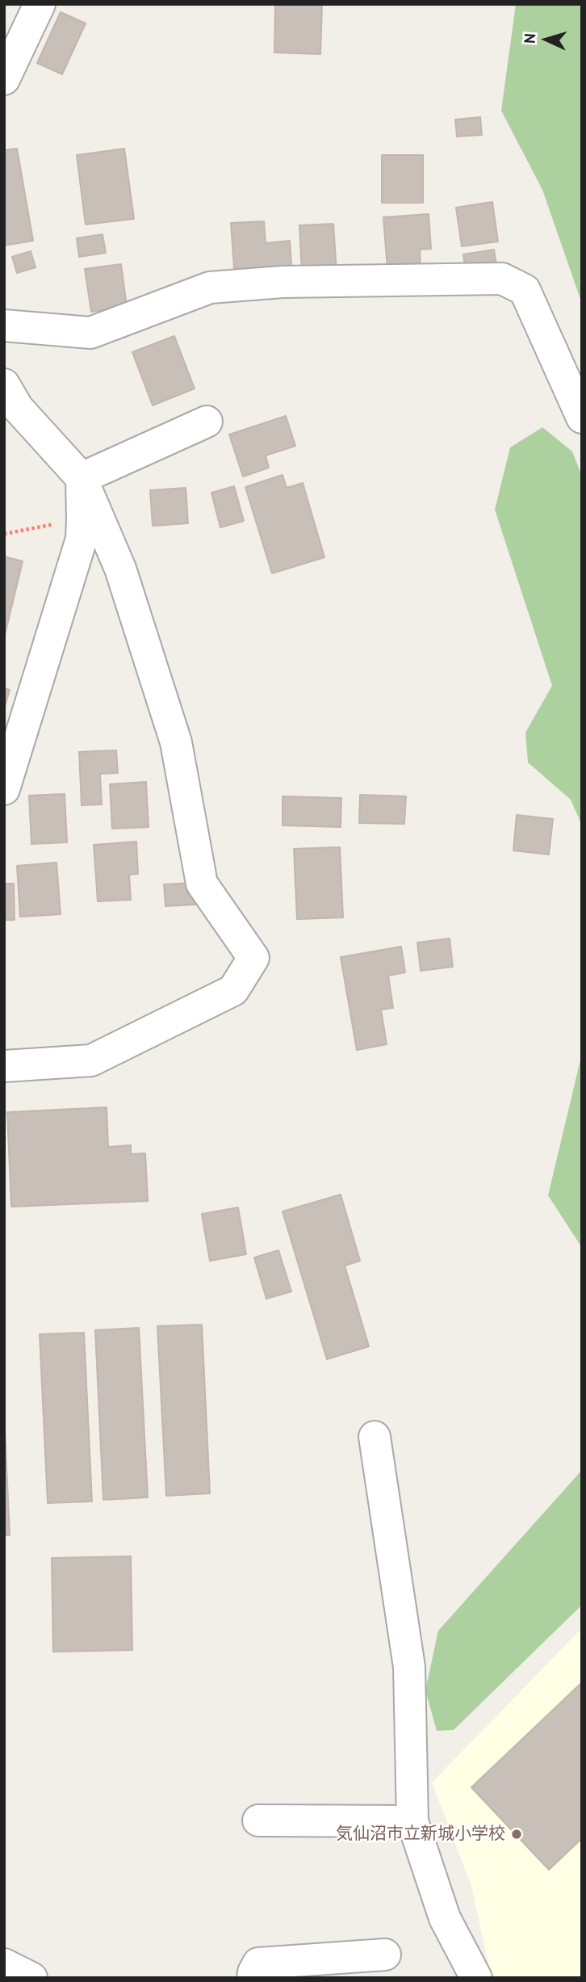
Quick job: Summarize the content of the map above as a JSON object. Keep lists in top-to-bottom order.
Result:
{
  "places": ["気仙沼市立新城小学校"],
  "north": "left"
}
